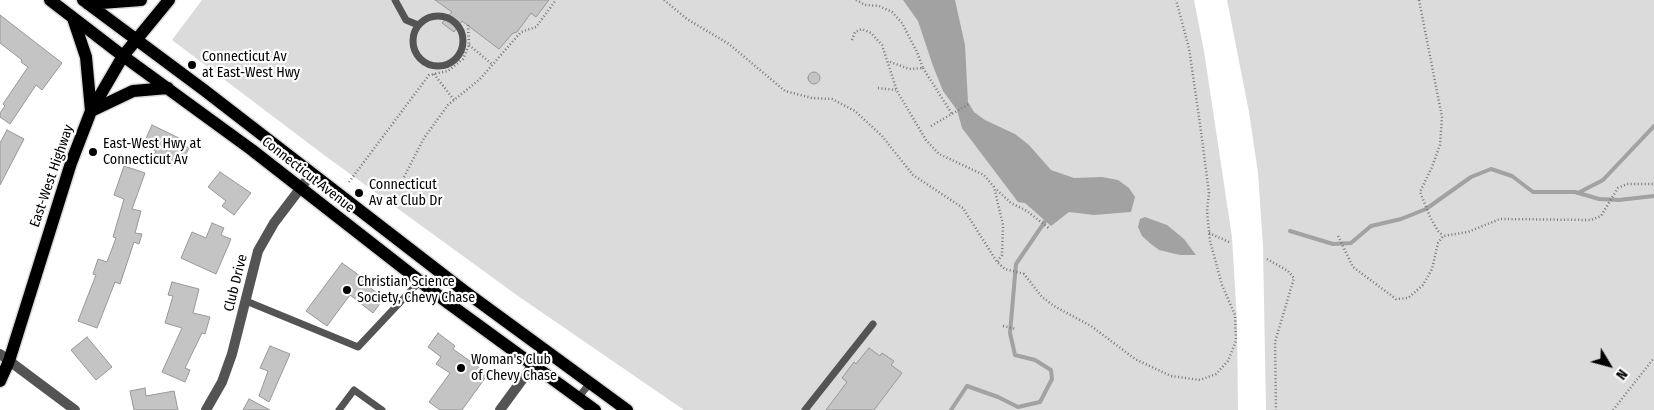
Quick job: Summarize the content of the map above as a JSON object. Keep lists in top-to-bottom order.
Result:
{
  "streets": {
    "main road": ["Connecticut Avenue", "East-West Highway"],
    "street": ["Club Drive"]
  },
  "crossings": [
    ["Connecticut Avenue", "East-West Highway"],
    ["Connecticut Avenue", "Club Drive"]
  ],
  "places": [
    "Connecticut Av at East-West Hwy",
    "East-West Hwy at Connecticut Av",
    "Connecticut Av at Club Dr",
    "Christian Science Society, Chevy Chase",
    "Woman's Club of Chevy Chase"
  ],
  "north": "bottom right"
}
